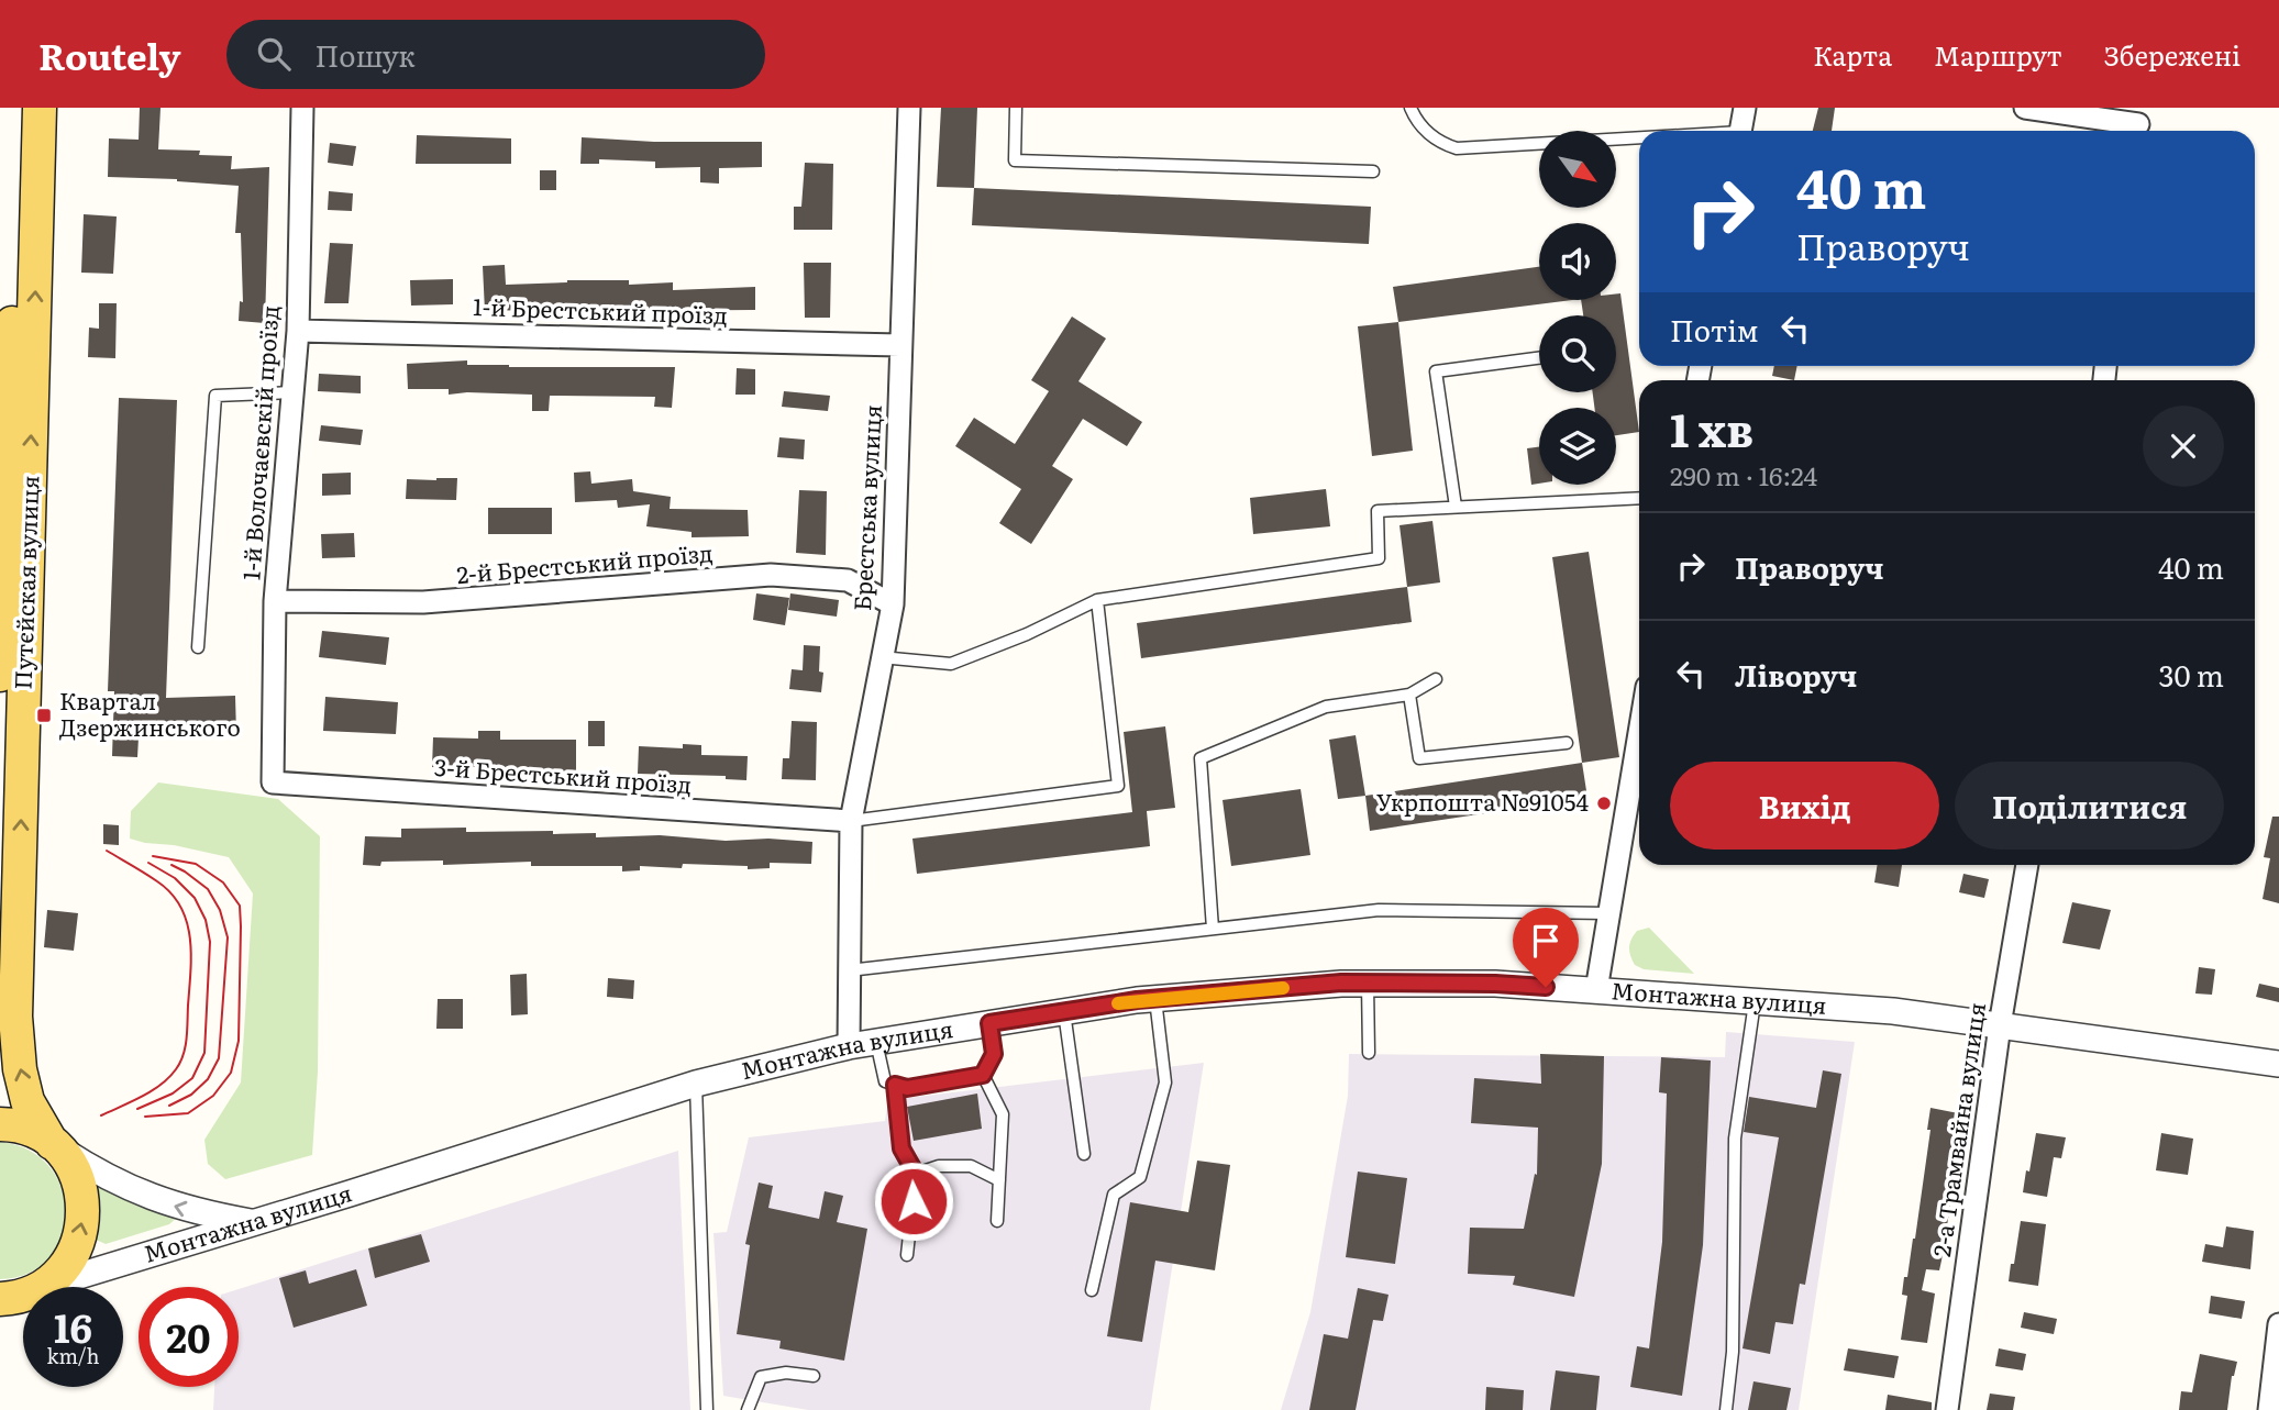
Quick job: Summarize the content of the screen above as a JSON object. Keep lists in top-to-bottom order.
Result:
{
  "streets": {
    "main road": ["Путєйская вулиця"],
    "street": [
      "1-й Брестський проїзд",
      "1-й Волочаєвскій проїзд",
      "Брестська вулиця",
      "2-й Брестський проїзд",
      "3-й Брестський проїзд",
      "Монтажна вулиця",
      "2-а Трамвайна вулиця"
    ]
  },
  "crossings": [
    ["1-й Брестський проїзд", "1-й Волочаєвскій проїзд"],
    ["1-й Брестський проїзд", "Брестська вулиця"],
    ["1-й Волочаєвскій проїзд", "2-й Брестський проїзд"],
    ["1-й Волочаєвскій проїзд", "3-й Брестський проїзд"],
    ["Брестська вулиця", "2-й Брестський проїзд"],
    ["Брестська вулиця", "3-й Брестський проїзд"],
    ["Брестська вулиця", "Монтажна вулиця"],
    ["Путєйская вулиця", "Монтажна вулиця"],
    ["Монтажна вулиця", "2-а Трамвайна вулиця"]
  ],
  "places": {
    "transit": ["Квартал Дзержинського"],
    "other": ["Укрпошта №91054"]
  },
  "north": "bottom right",
  "page": {
    "header": "Routely",
    "search": "Пошук",
    "nav": ["Карта", "Маршрут", "Збережені"],
    "turn": ["40 m", "Праворуч"],
    "then": "Потім",
    "heading": ["1 хв", "290 m · 16:24"],
    "list": [
      {
        "name": "Праворуч",
        "value": "40 m"
      },
      {
        "name": "Ліворуч",
        "value": "30 m"
      }
    ],
    "buttons": ["Вихід", "Поділитися"],
    "speed": "16 km/h",
    "limit": "20"
  }
}
